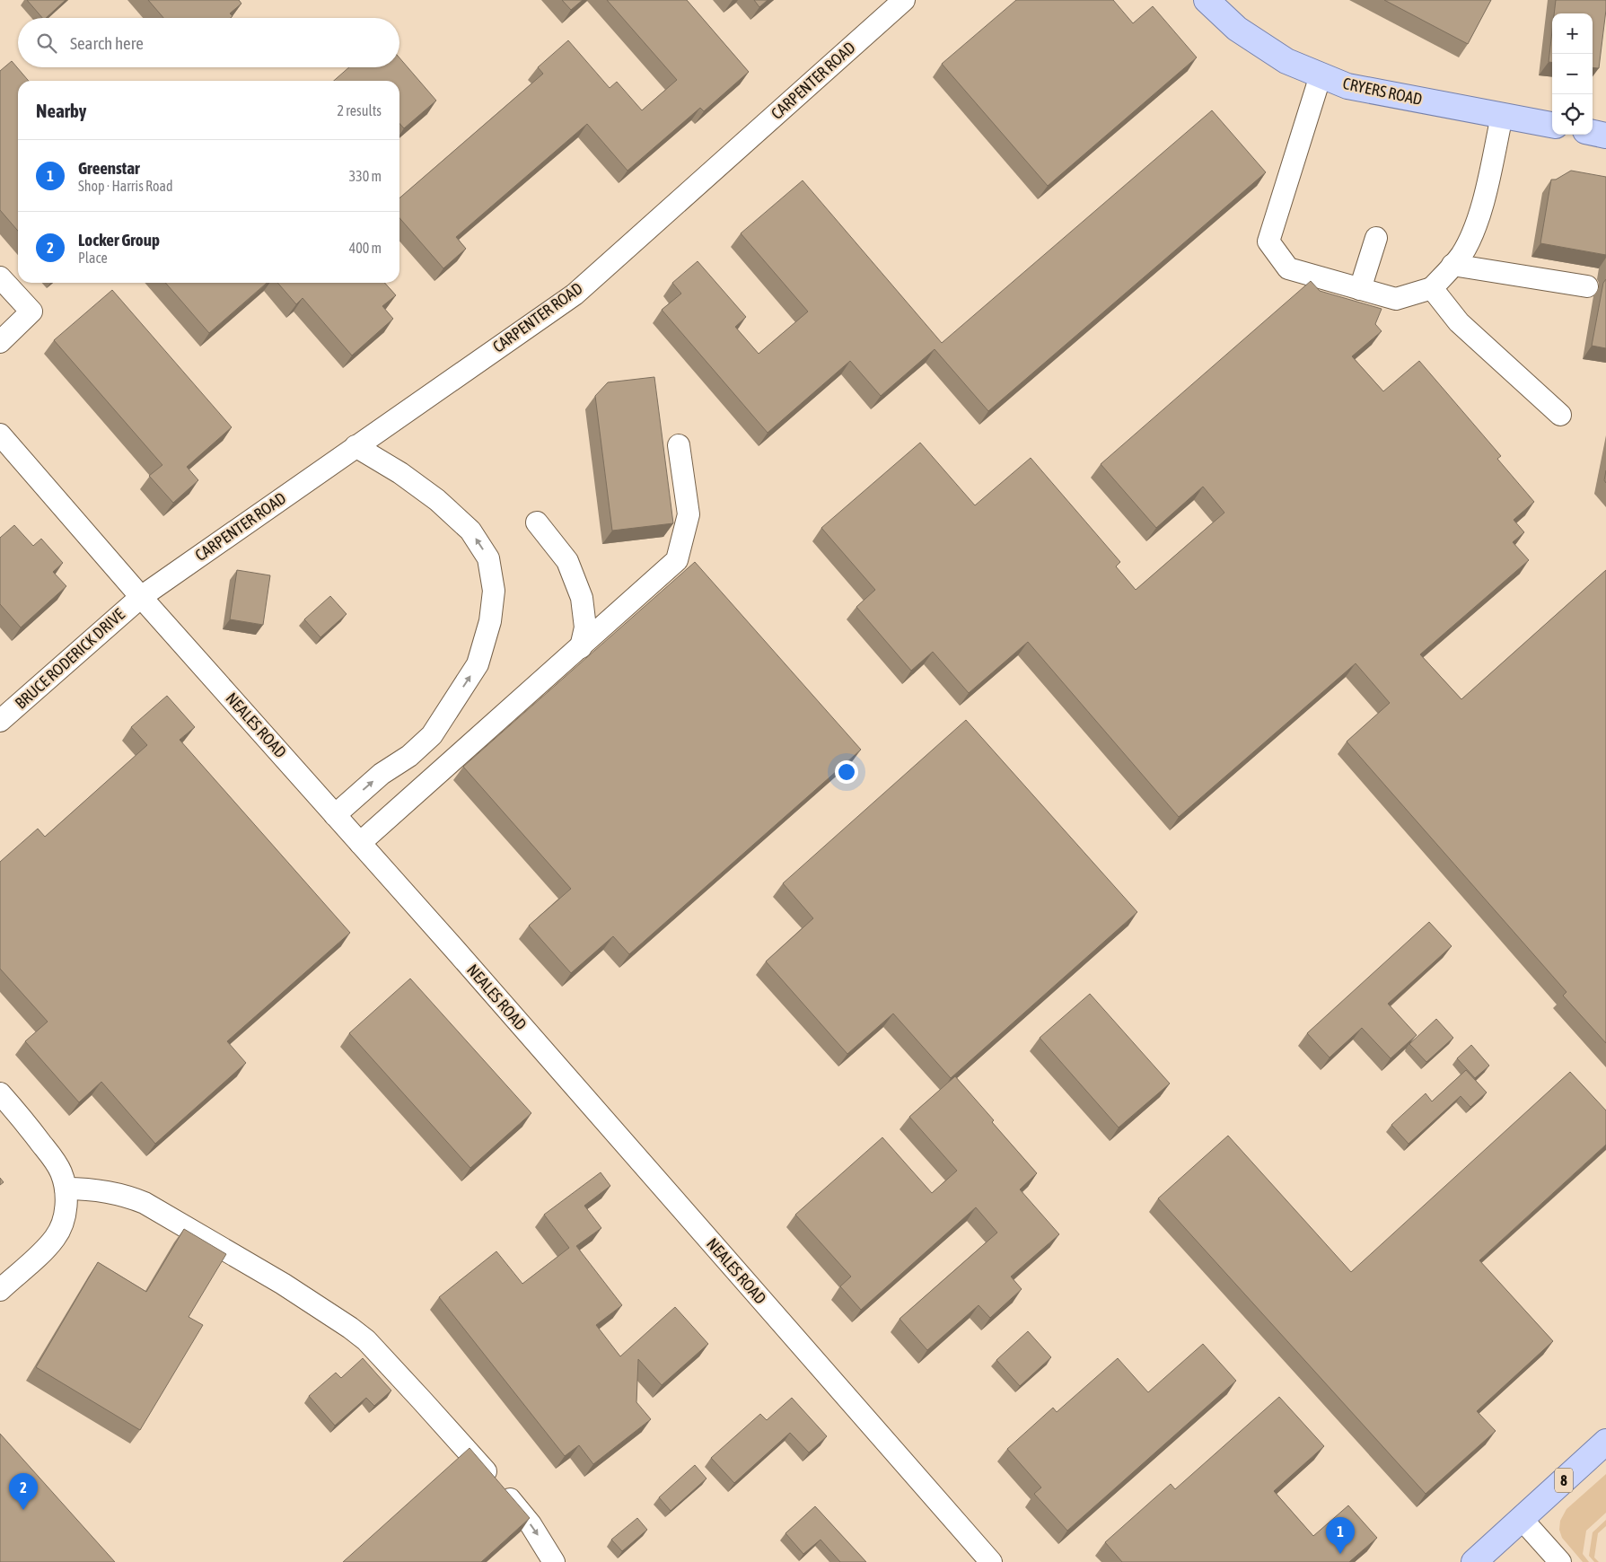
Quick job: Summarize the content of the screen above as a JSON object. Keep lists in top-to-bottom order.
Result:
{
  "streets": {
    "main road": ["CRYERS ROAD", "8"],
    "street": ["CARPENTER ROAD", "BRUCE RODERICK DRIVE", "NEALES ROAD"]
  },
  "crossings": [
    ["CARPENTER ROAD", "BRUCE RODERICK DRIVE"],
    ["CARPENTER ROAD", "NEALES ROAD"],
    ["BRUCE RODERICK DRIVE", "NEALES ROAD"]
  ],
  "page": {
    "map_buttons": ["+", "−"],
    "search": "Search here",
    "heading": ["Nearby", "2 results"],
    "list": [
      {
        "mark": "1",
        "name": "Greenstar",
        "note": "Shop · Harris Road",
        "value": "330 m"
      },
      {
        "mark": "2",
        "name": "Locker Group",
        "note": "Place",
        "value": "400 m"
      }
    ],
    "pins": ["2", "1"]
  }
}
